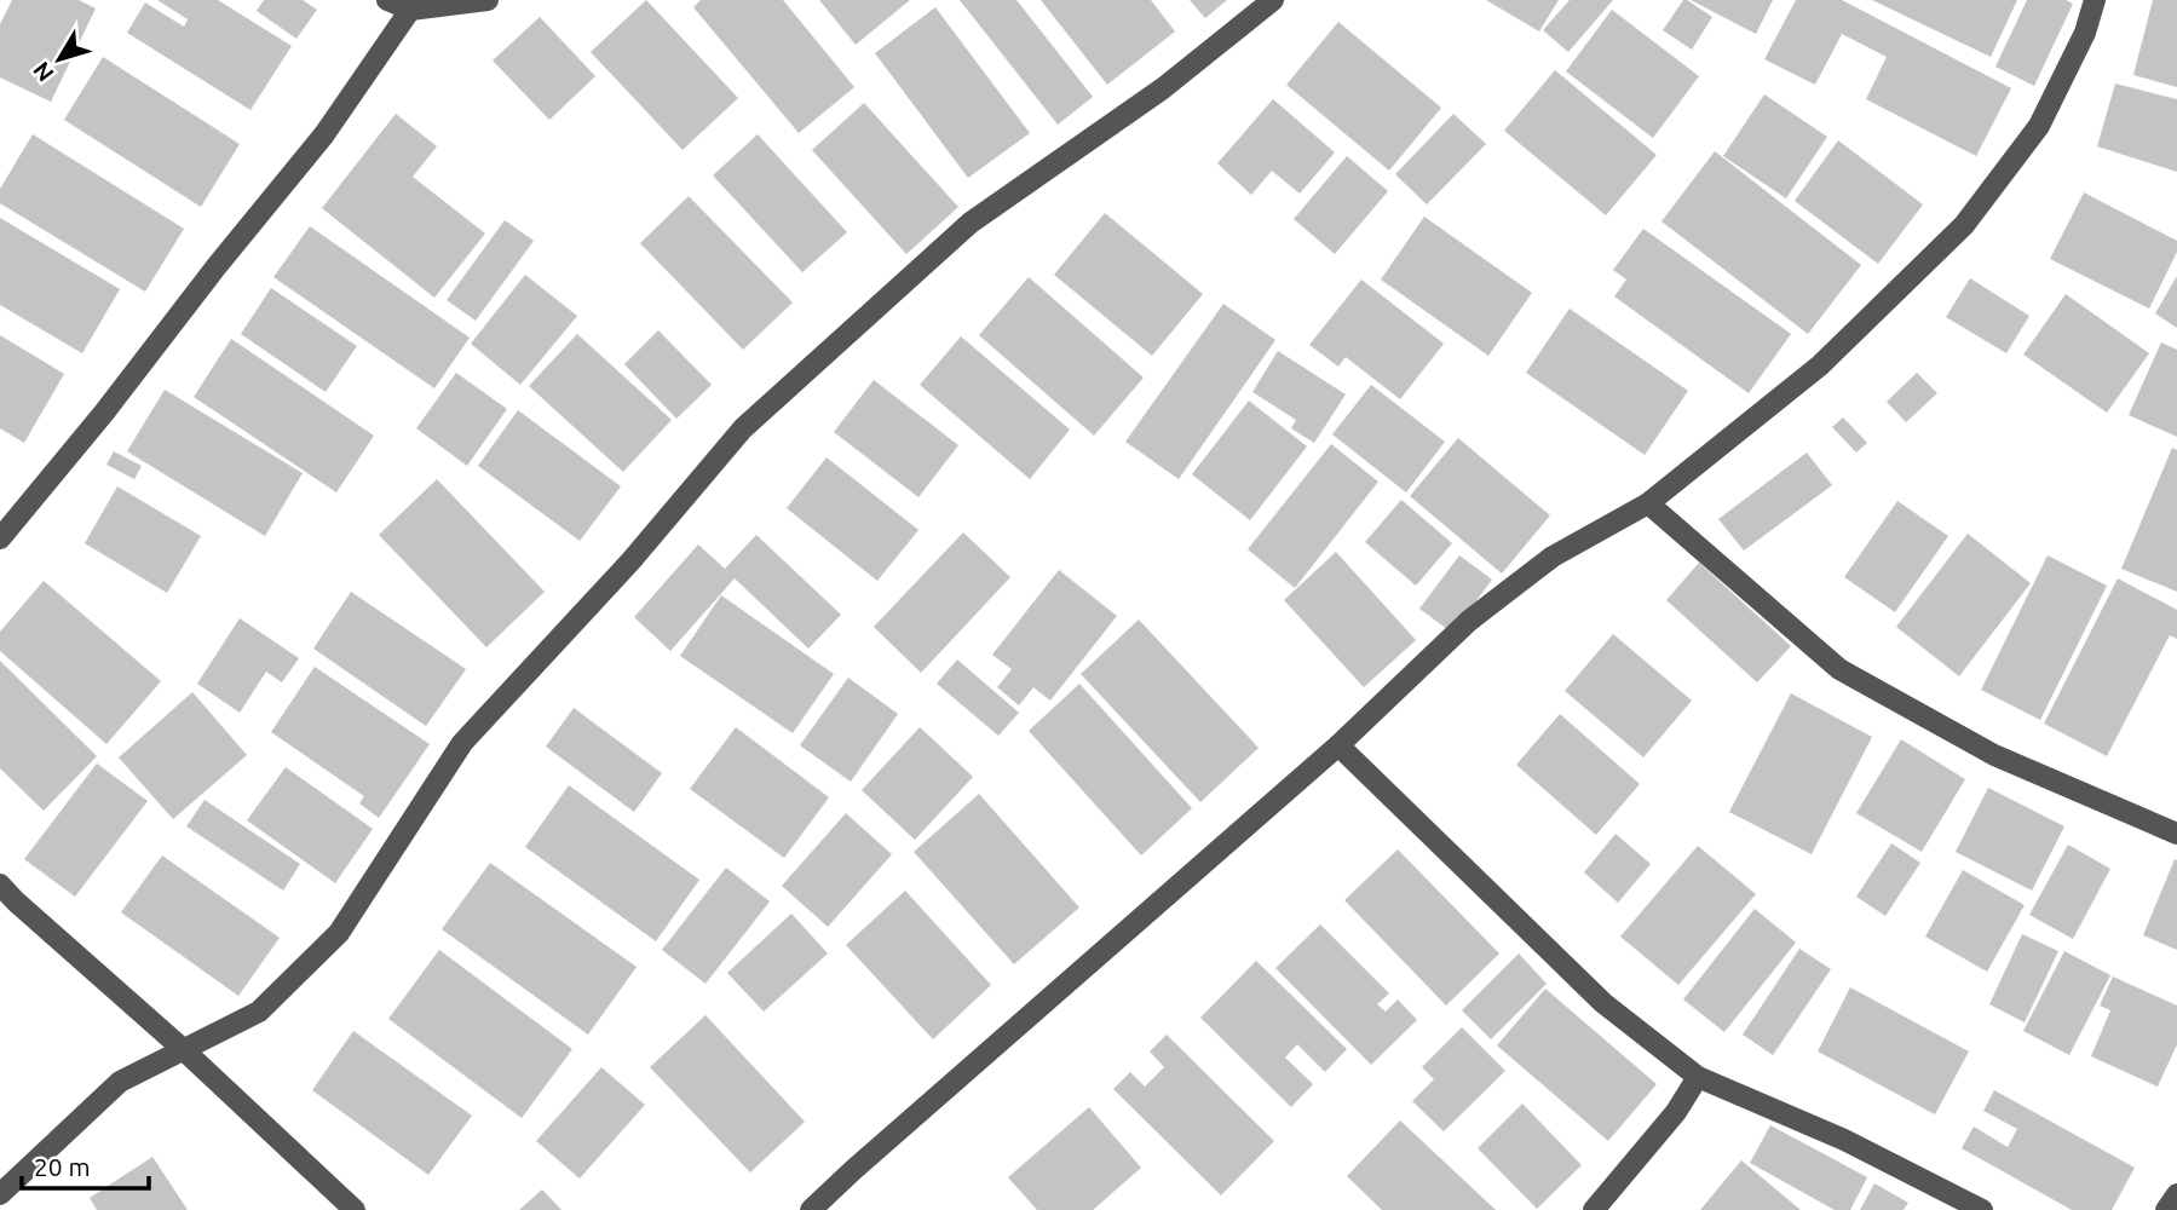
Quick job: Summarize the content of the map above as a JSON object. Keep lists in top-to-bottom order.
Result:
{
  "scale_bar": "20 m",
  "north": "bottom left"
}
